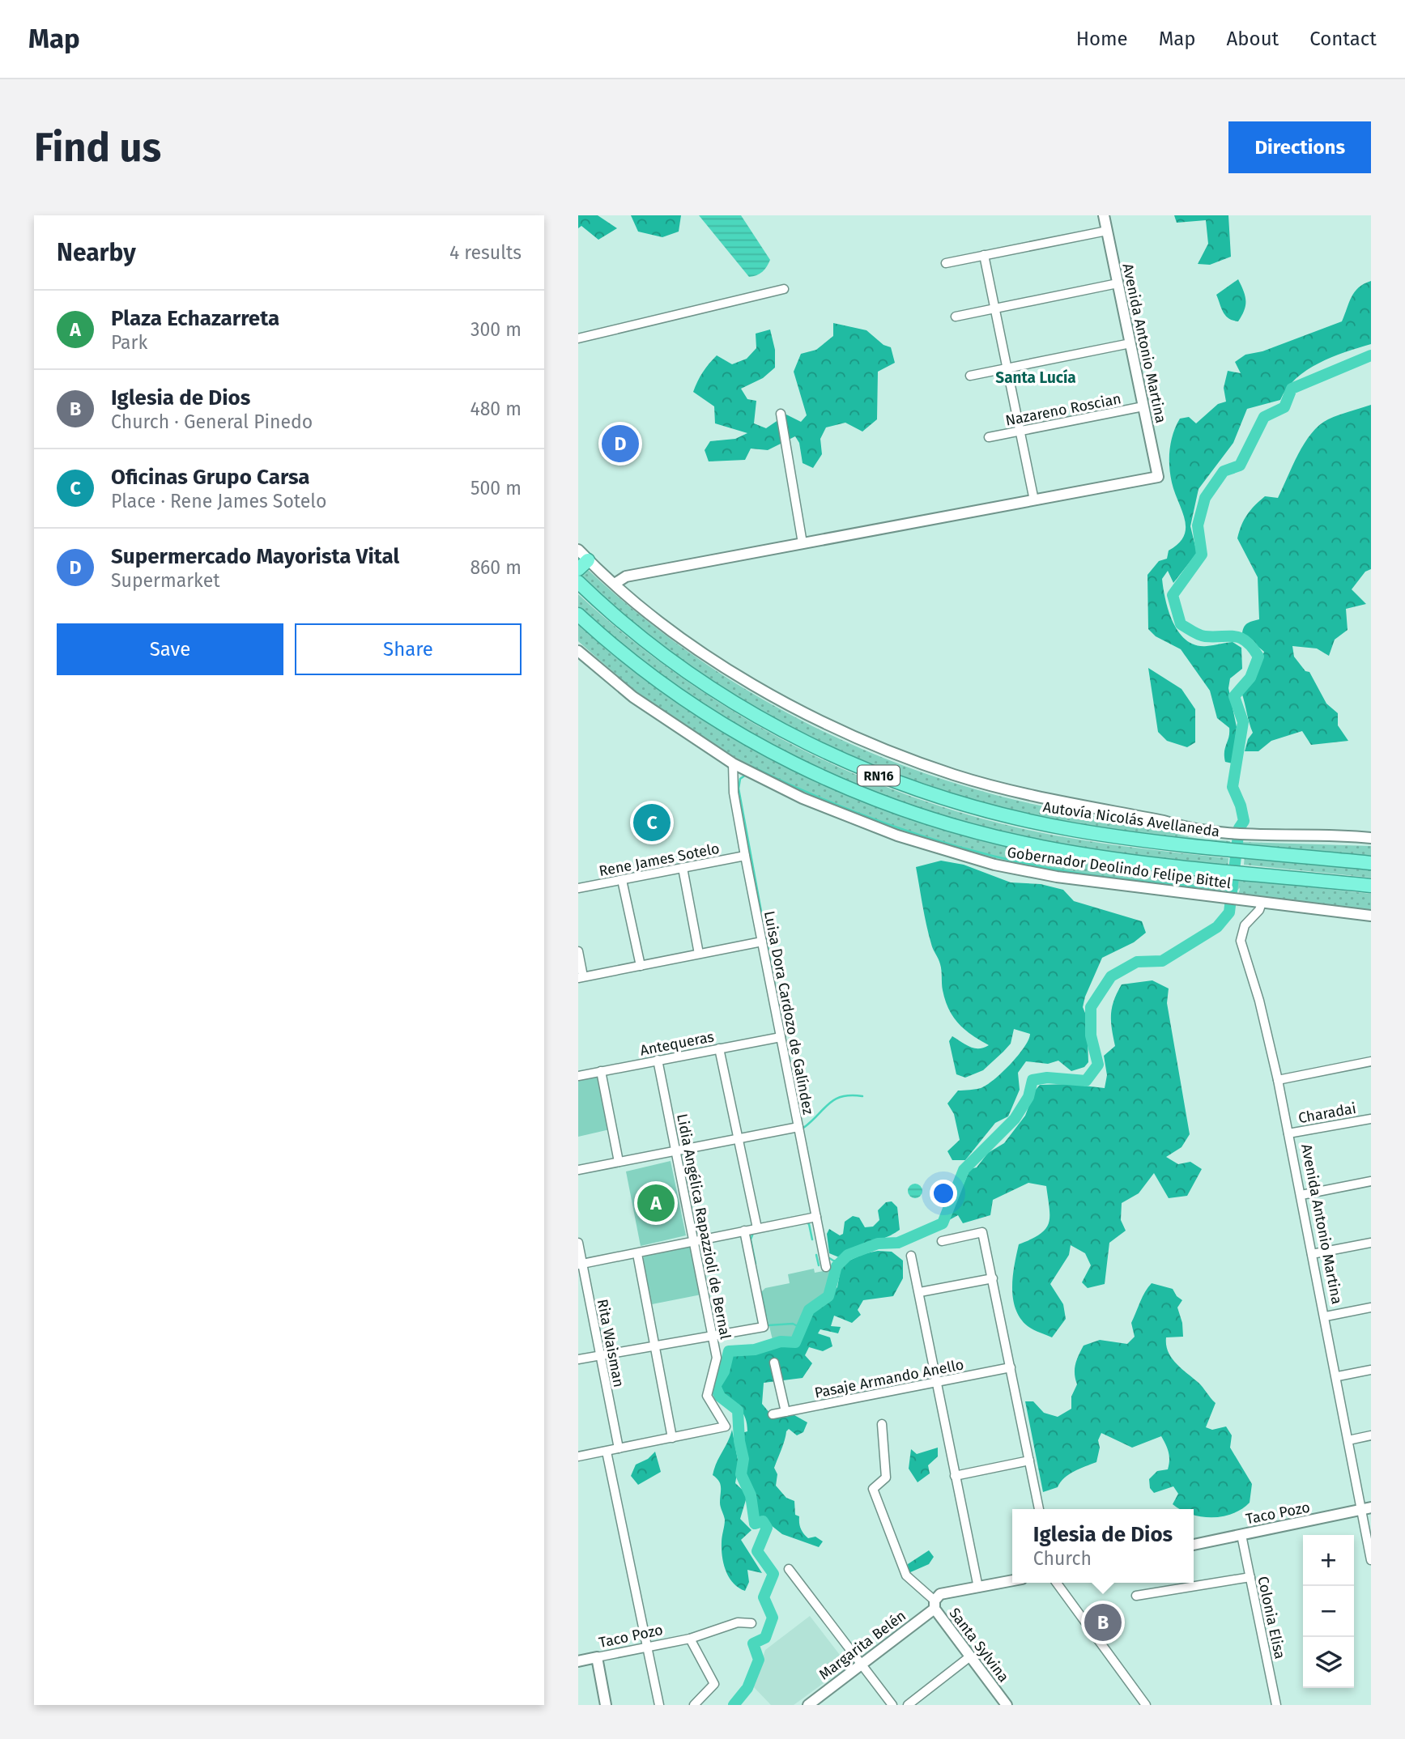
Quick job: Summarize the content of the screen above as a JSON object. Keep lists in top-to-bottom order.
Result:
{
  "streets": {
    "highway": ["RN16", "Autovía Nicolás Avellaneda"],
    "street": [
      "Avenida Antonio Martina",
      "Nazareno Roscian",
      "Rene James Sotelo",
      "Gobernador Deolindo Felipe Bittel",
      "Luisa Dora Cardozo de Galíndez",
      "Antequeras",
      "Charadai",
      "Lidia Angélica Rapazzioli de Bernal",
      "Rita Waisman",
      "Pasaje Armando Anello",
      "Taco Pozo",
      "Colonia Elisa",
      "Margarita Belén",
      "Santa Sylvina"
    ]
  },
  "crossings": [
    ["Avenida Antonio Martina", "Nazareno Roscian"],
    ["Avenida Antonio Martina", "Gobernador Deolindo Felipe Bittel"],
    ["Avenida Antonio Martina", "Charadai"],
    ["Avenida Antonio Martina", "Taco Pozo"],
    ["Rene James Sotelo", "Luisa Dora Cardozo de Galíndez"],
    ["Gobernador Deolindo Felipe Bittel", "Luisa Dora Cardozo de Galíndez"],
    ["Luisa Dora Cardozo de Galíndez", "Antequeras"],
    ["Antequeras", "Lidia Angélica Rapazzioli de Bernal"],
    ["Taco Pozo", "Colonia Elisa"],
    ["Margarita Belén", "Santa Sylvina"]
  ],
  "districts": ["Santa Lucía"],
  "page": {
    "header": "Map",
    "nav": [
      "Home",
      "Map",
      "About",
      "Contact"
    ],
    "buttons": [
      "Directions",
      ["Save", "Share"]
    ],
    "title": "Find us",
    "heading": ["Nearby", "4 results"],
    "list": [
      {
        "mark": "A",
        "name": "Plaza Echazarreta",
        "note": "Park",
        "value": "300 m"
      },
      {
        "mark": "B",
        "name": "Iglesia de Dios",
        "note": "Church · General Pinedo",
        "value": "480 m"
      },
      {
        "mark": "C",
        "name": "Oficinas Grupo Carsa",
        "note": "Place · Rene James Sotelo",
        "value": "500 m"
      },
      {
        "mark": "D",
        "name": "Supermercado Mayorista Vital",
        "note": "Supermarket",
        "value": "860 m"
      }
    ],
    "pins": [
      "D",
      "C",
      "A",
      "B"
    ],
    "popup": ["Iglesia de Dios", "Church"],
    "map_buttons": ["+", "−"]
  }
}
